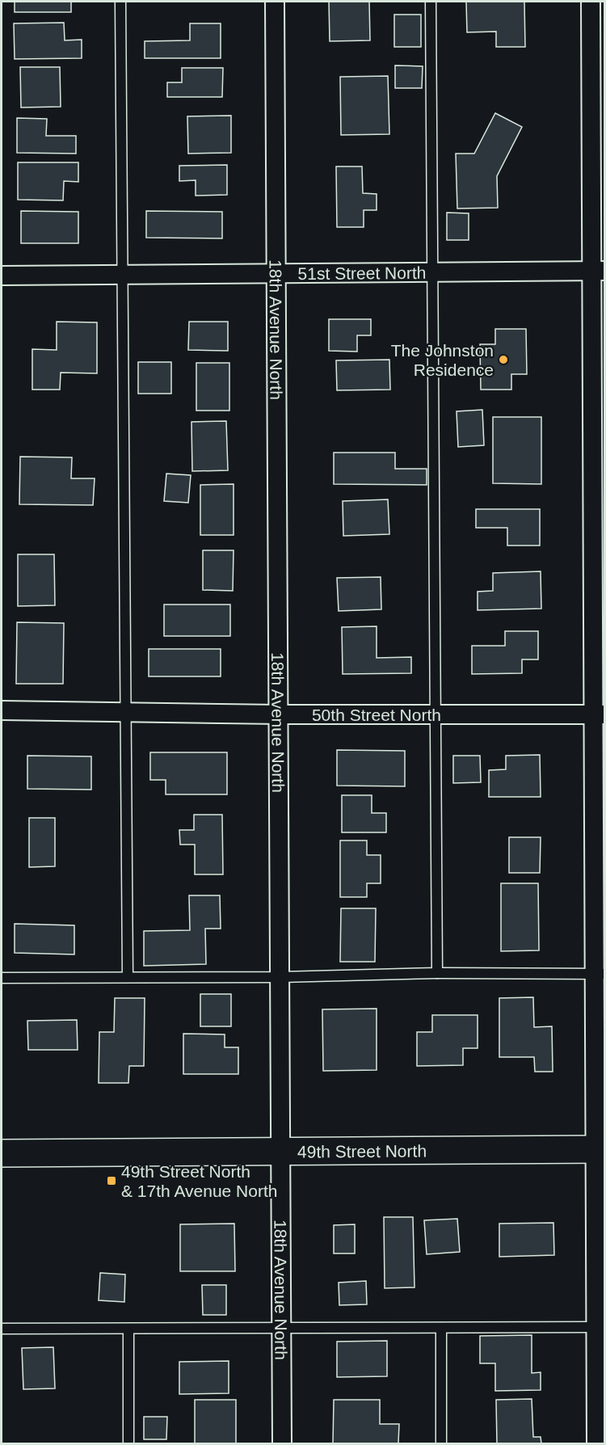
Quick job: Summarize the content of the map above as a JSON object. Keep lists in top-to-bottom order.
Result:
{
  "streets": {
    "main road": ["49th Street North"],
    "street": ["51st Street North", "18th Avenue North", "50th Street North"]
  },
  "crossings": [
    ["51st Street North", "18th Avenue North"],
    ["18th Avenue North", "50th Street North"],
    ["18th Avenue North", "49th Street North"]
  ],
  "places": {
    "other": ["The Johnston Residence"],
    "transit": ["49th Street North & 17th Avenue North"]
  }
}
